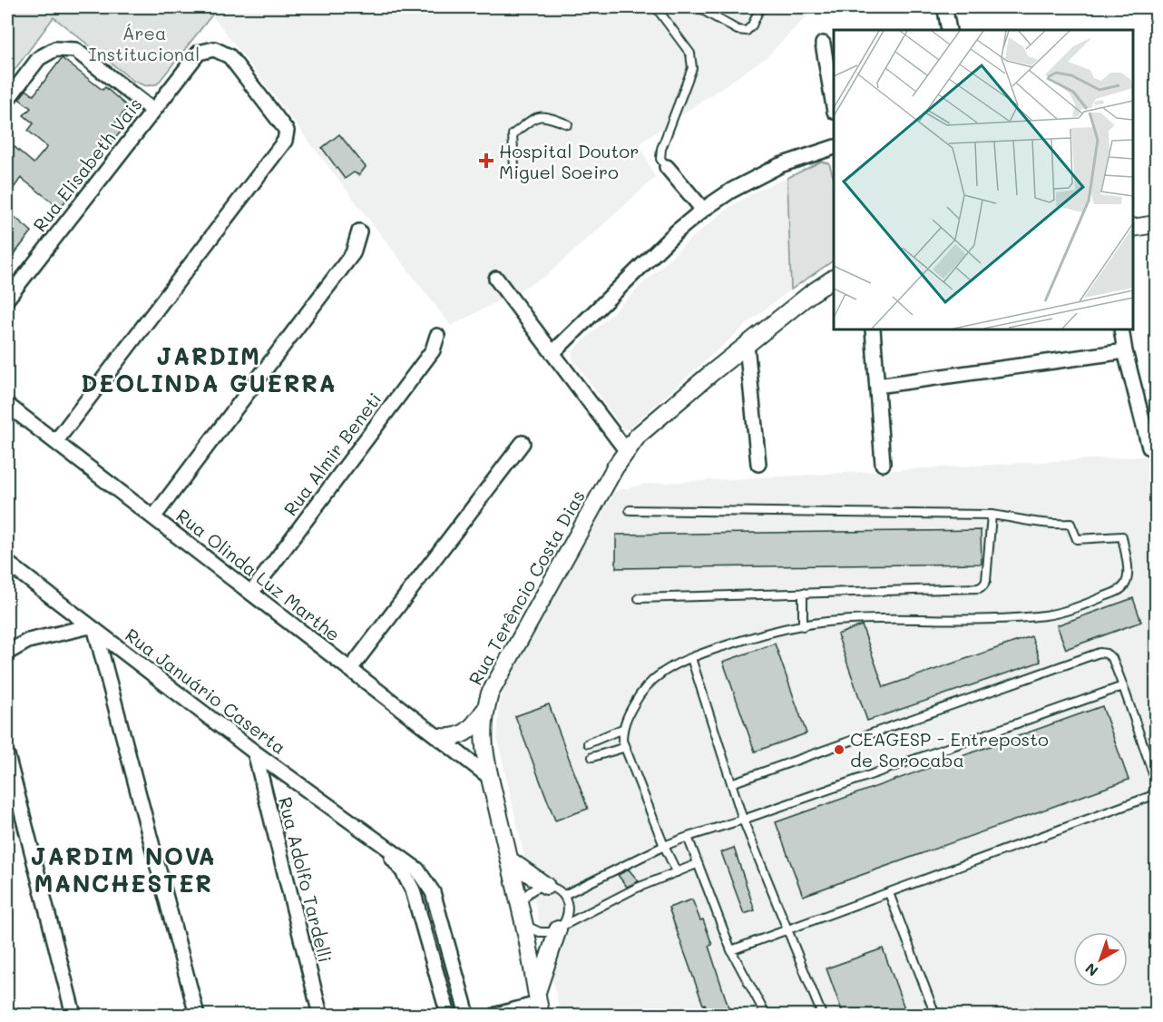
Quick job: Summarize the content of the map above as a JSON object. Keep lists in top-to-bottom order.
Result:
{
  "streets": {
    "street": [
      "Rua Elisabeth Vais",
      "Rua Almir Beneti",
      "Rua Olinda Luz Marthe",
      "Rua Terêncio Costa Dias",
      "Rua Januário Caserta",
      "Rua Adolfo Tardelli"
    ]
  },
  "crossings": [
    ["Rua Elisabeth Vais", "Rua Olinda Luz Marthe"],
    ["Rua Almir Beneti", "Rua Olinda Luz Marthe"],
    ["Rua Olinda Luz Marthe", "Rua Terêncio Costa Dias"],
    ["Rua Januário Caserta", "Rua Adolfo Tardelli"]
  ],
  "districts": ["JARDIM DEOLINDA GUERRA", "JARDIM NOVA MANCHESTER"],
  "parks": ["Área Institucional"],
  "places": {
    "health": ["Hospital Doutor Miguel Soeiro"],
    "other": ["CEAGESP - Entreposto de Sorocaba"]
  },
  "north": "bottom left"
}
